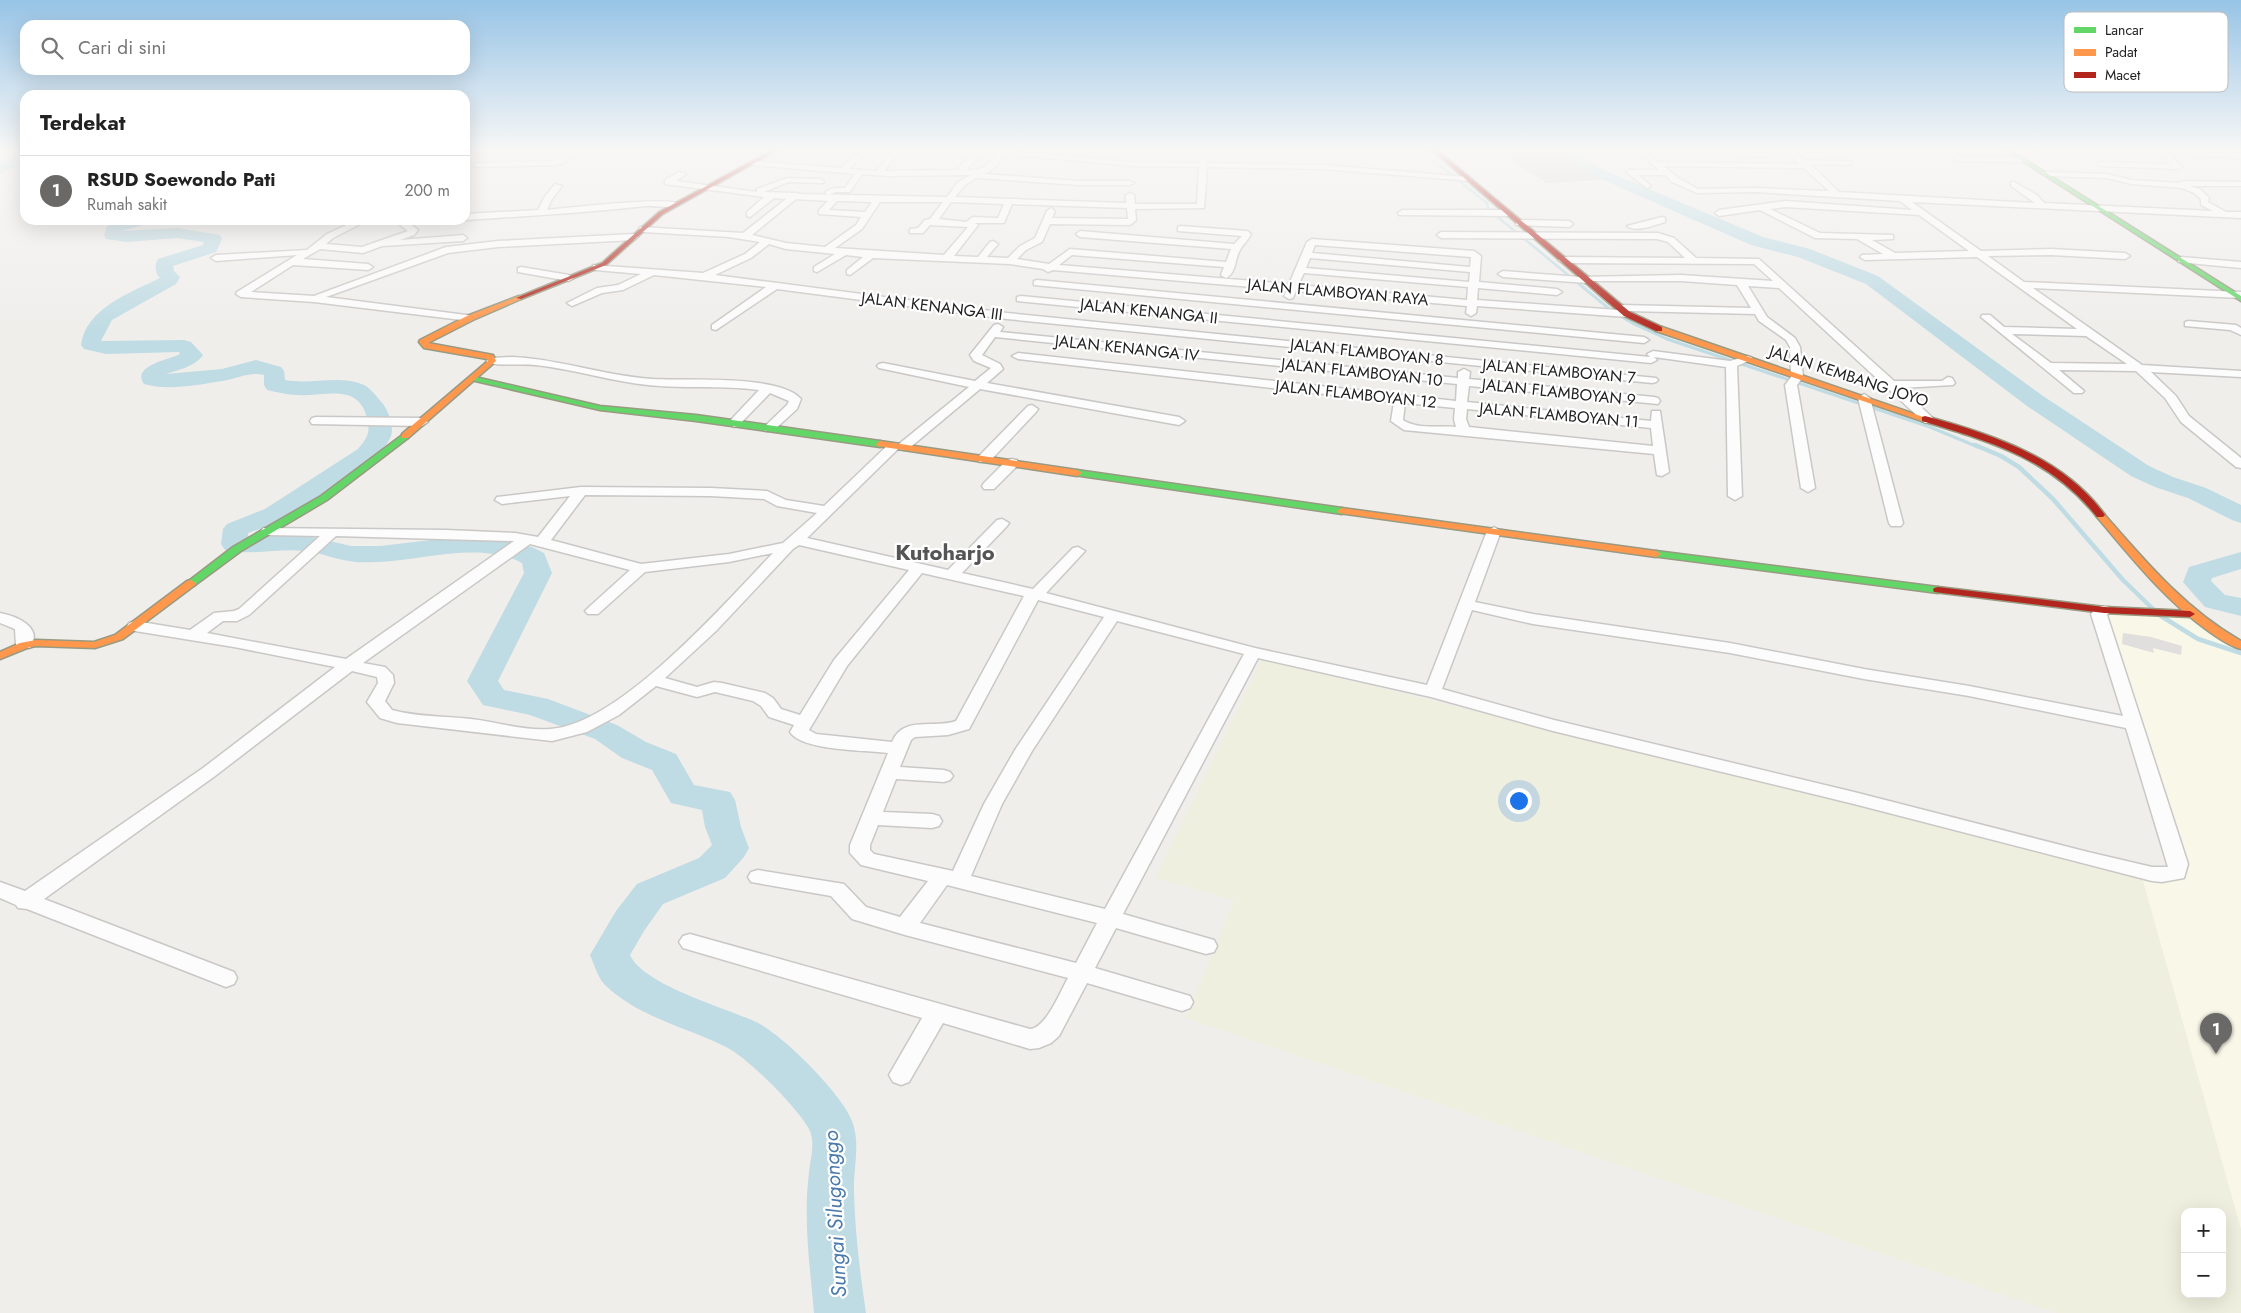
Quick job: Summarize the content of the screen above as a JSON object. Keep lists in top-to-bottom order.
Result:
{
  "streets": {
    "street": [
      "JALAN FLAMBOYAN RAYA",
      "JALAN KENANGA III",
      "JALAN KENANGA II",
      "JALAN KENANGA IV",
      "JALAN FLAMBOYAN 8",
      "JALAN FLAMBOYAN 7",
      "JALAN FLAMBOYAN 10",
      "JALAN KEMBANG JOYO",
      "JALAN FLAMBOYAN 9",
      "JALAN FLAMBOYAN 12",
      "JALAN FLAMBOYAN 11"
    ]
  },
  "crossings": [
    ["JALAN FLAMBOYAN RAYA", "JALAN KEMBANG JOYO"],
    ["JALAN KENANGA III", "JALAN FLAMBOYAN 8"],
    ["JALAN KENANGA IV", "JALAN FLAMBOYAN 10"],
    ["JALAN FLAMBOYAN 8", "JALAN FLAMBOYAN 7"],
    ["JALAN FLAMBOYAN 10", "JALAN FLAMBOYAN 9"],
    ["JALAN FLAMBOYAN 12", "JALAN FLAMBOYAN 11"]
  ],
  "districts": ["Kutoharjo"],
  "water": ["Sungai Silugonggo"],
  "legend": ["Lancar", "Padat", "Macet"],
  "page": {
    "search": "Cari di sini",
    "heading": "Terdekat",
    "list": [
      {
        "mark": "1",
        "name": "RSUD Soewondo Pati",
        "note": "Rumah sakit",
        "value": "200 m"
      }
    ],
    "pins": "1",
    "map_buttons": ["+", "−"]
  }
}
